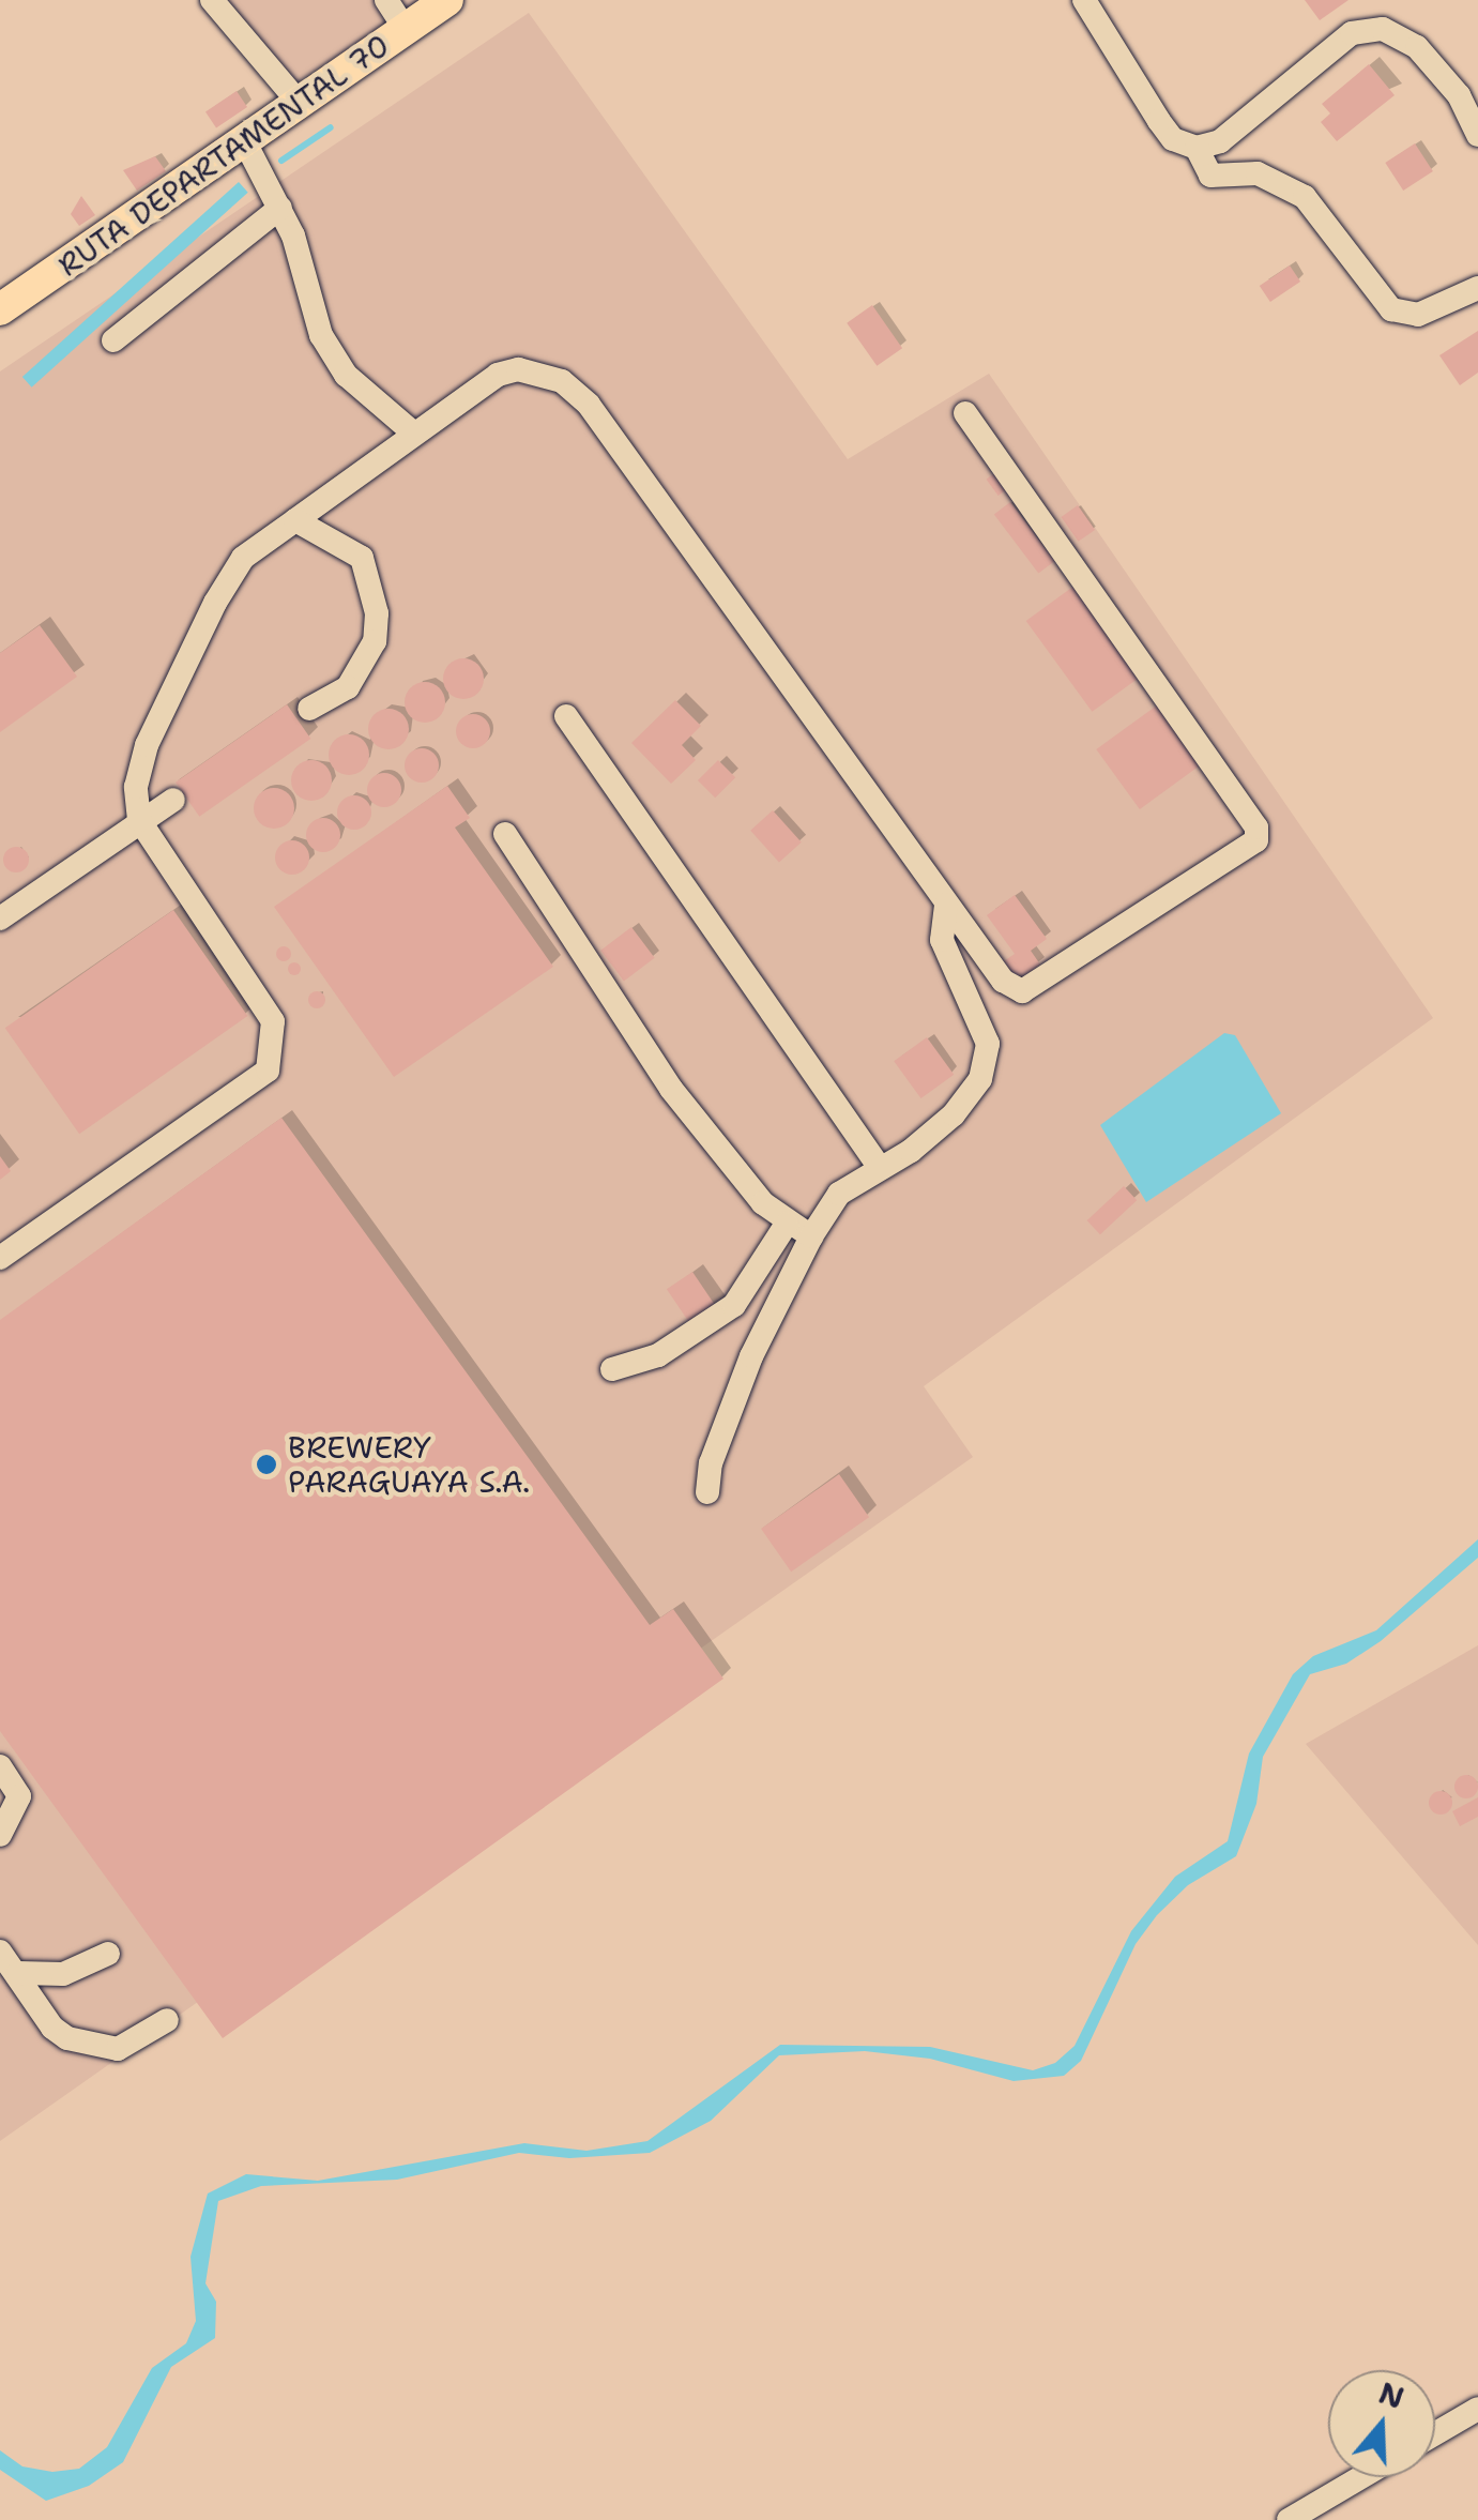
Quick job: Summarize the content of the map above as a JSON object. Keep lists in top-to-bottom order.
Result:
{
  "streets": {
    "main road": ["RUTA DEPARTAMENTAL 70"]
  },
  "places": ["BREWERY PARAGUAYA S.A."],
  "north": "top"
}
